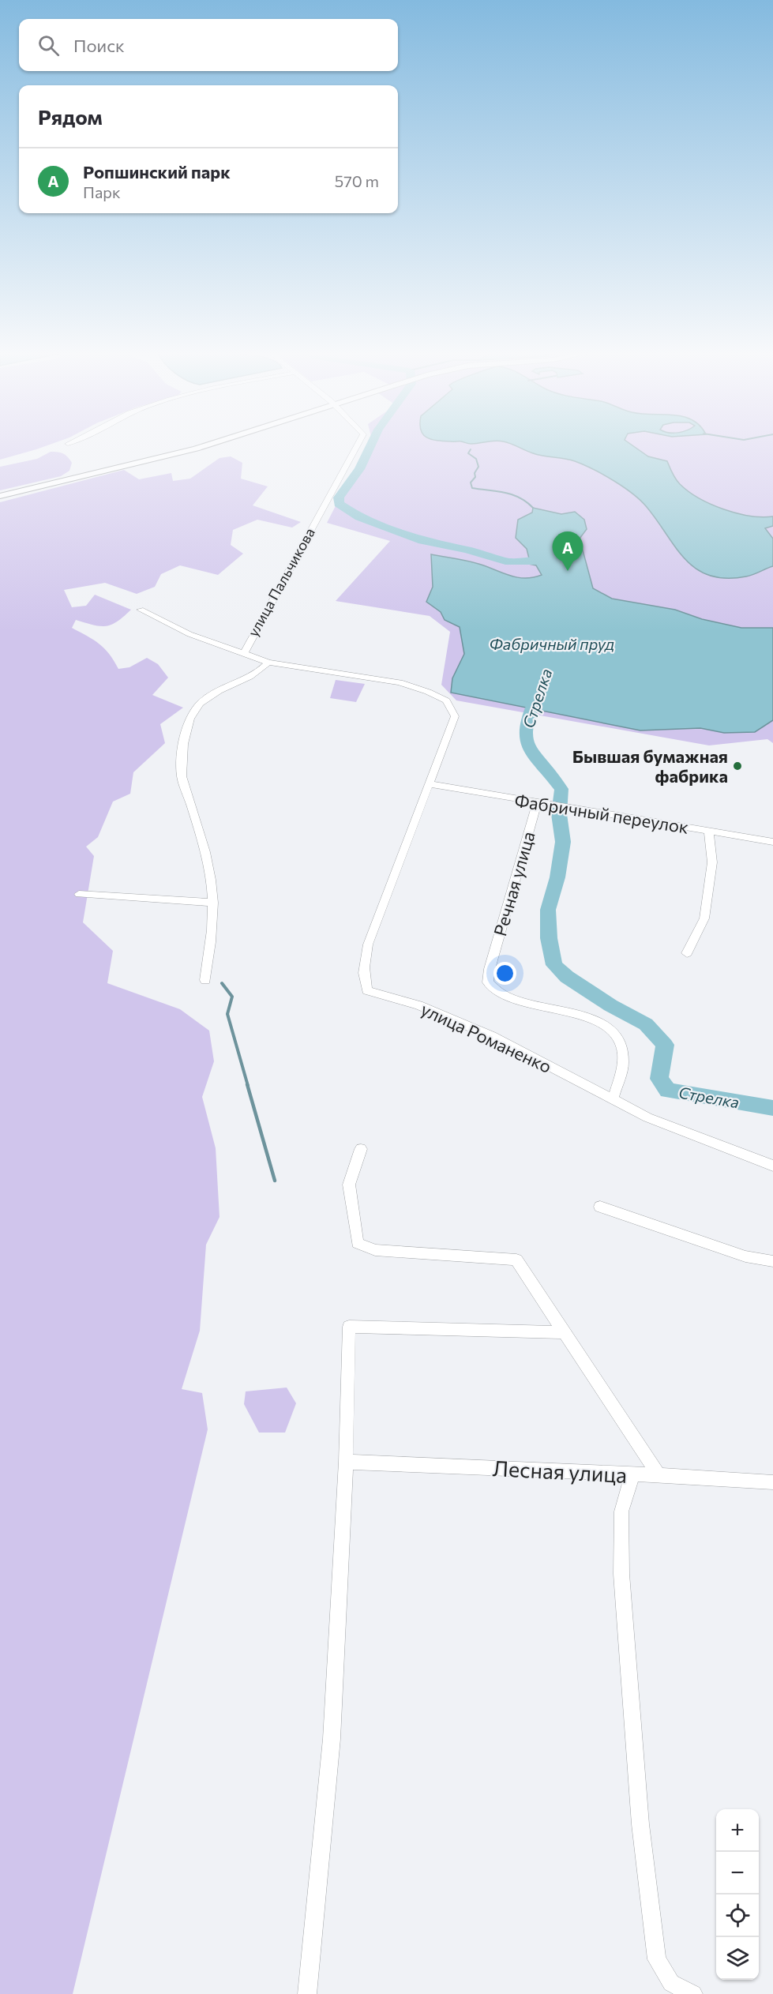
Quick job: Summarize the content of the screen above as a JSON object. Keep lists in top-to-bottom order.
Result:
{
  "streets": {
    "street": [
      "улица Пальчикова",
      "Фабричный переулок",
      "Речная улица",
      "улица Романенко",
      "Лесная улица"
    ]
  },
  "crossings": [
    ["улица Пальчикова", "улица Романенко"],
    ["Фабричный переулок", "Речная улица"],
    ["Фабричный переулок", "улица Романенко"],
    ["Речная улица", "улица Романенко"]
  ],
  "water": ["Фабричный пруд", "Стрелка"],
  "places": ["Бывшая бумажная фабрика"],
  "page": {
    "search": "Поиск",
    "heading": "Рядом",
    "list": [
      {
        "mark": "A",
        "name": "Ропшинский парк",
        "note": "Парк",
        "value": "570 m"
      }
    ],
    "pins": "A",
    "map_buttons": ["+", "−"]
  }
}
